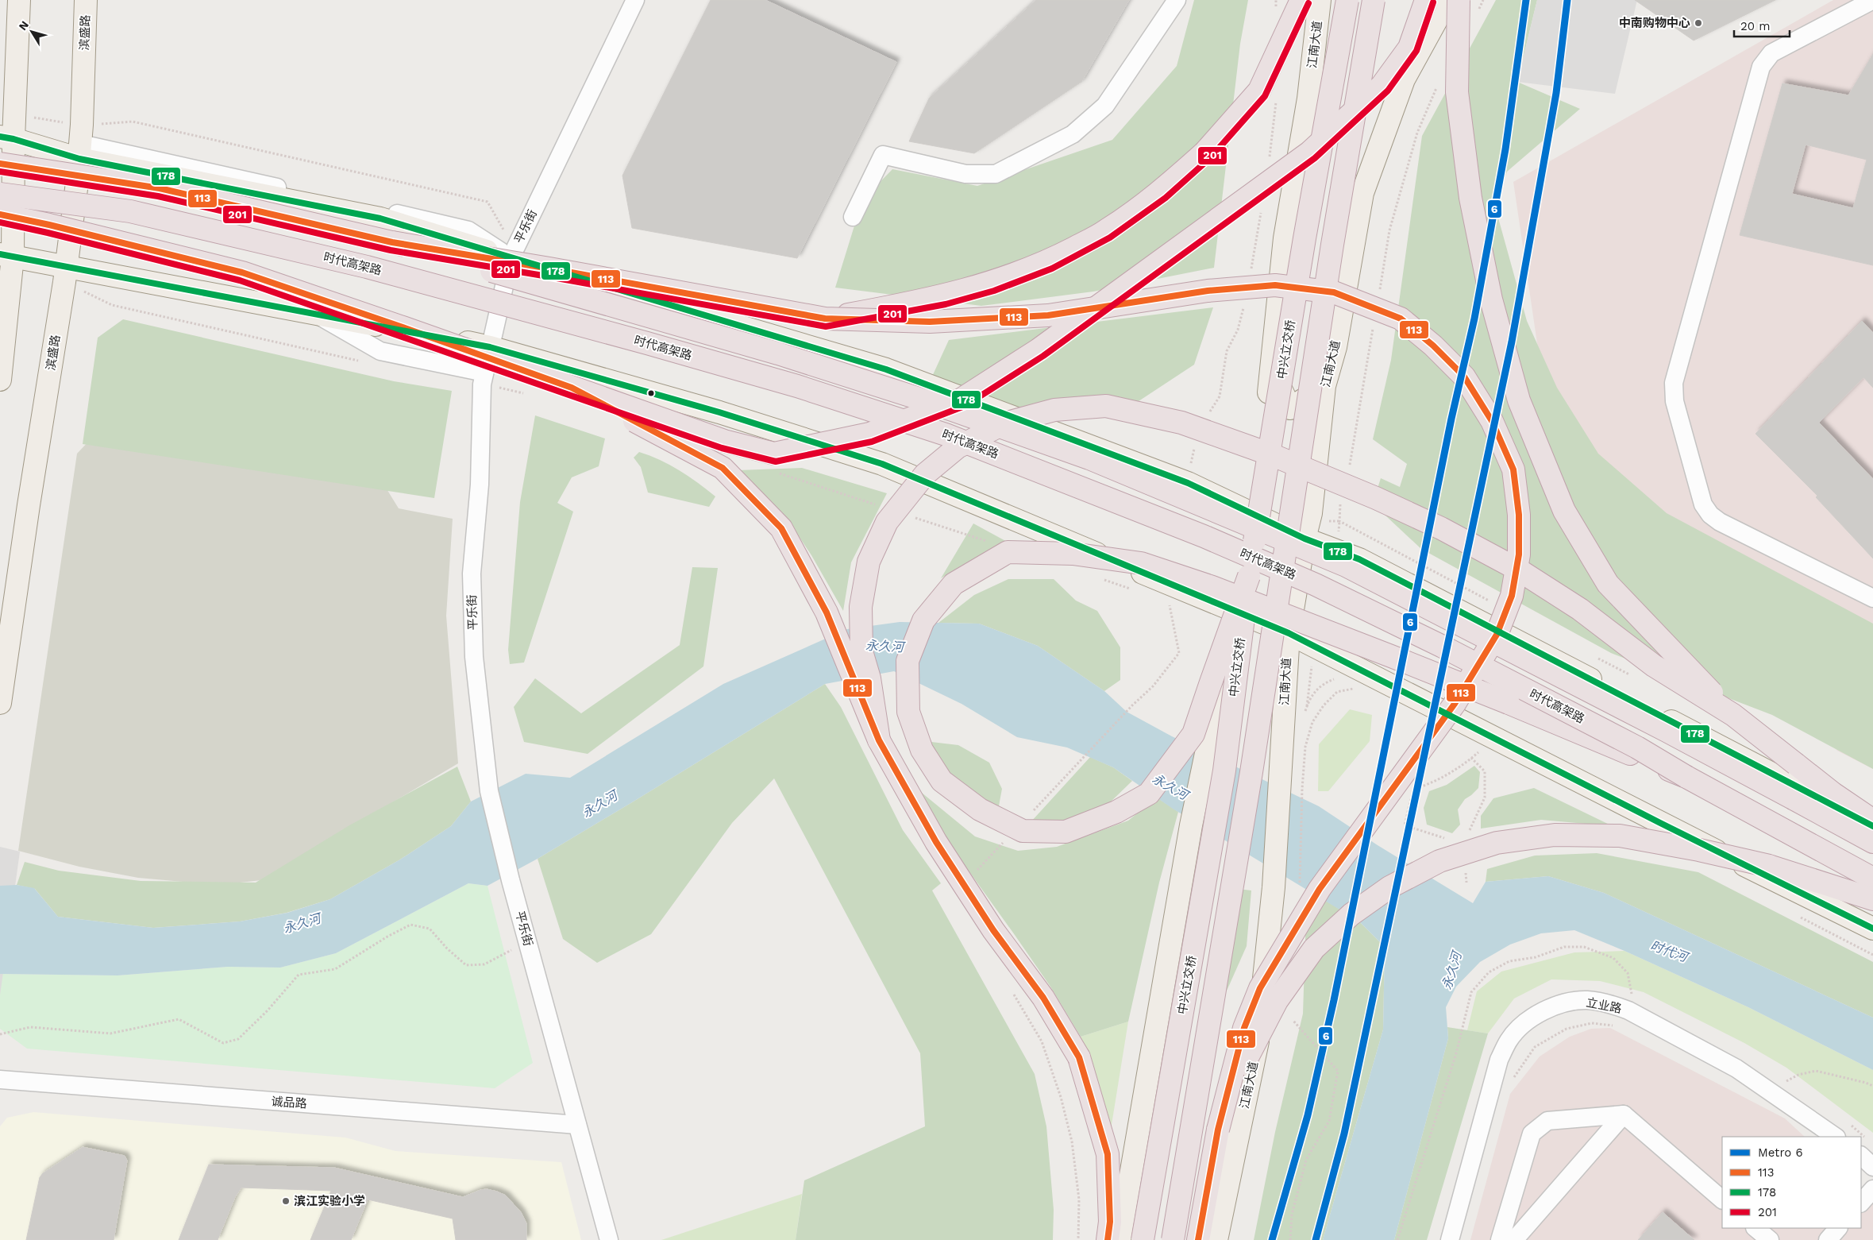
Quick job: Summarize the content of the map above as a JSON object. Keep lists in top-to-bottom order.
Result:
{
  "streets": {
    "highway": ["时代高架路", "中兴立交桥"],
    "main road": ["滨盛路", "江南大道"],
    "street": ["平乐街", "立业路", "诚品路"]
  },
  "crossings": [
    ["平乐街", "诚品路"]
  ],
  "water": ["永久河", "时代河"],
  "places": ["中南购物中心", "滨江实验小学"],
  "lines": [
    "metro line 6",
    "transit line 201",
    "transit line 178",
    "transit line 113"
  ],
  "legend": [
    "Metro 6",
    "113",
    "178",
    "201"
  ],
  "scale_bar": "20 m",
  "north": "top left"
}
